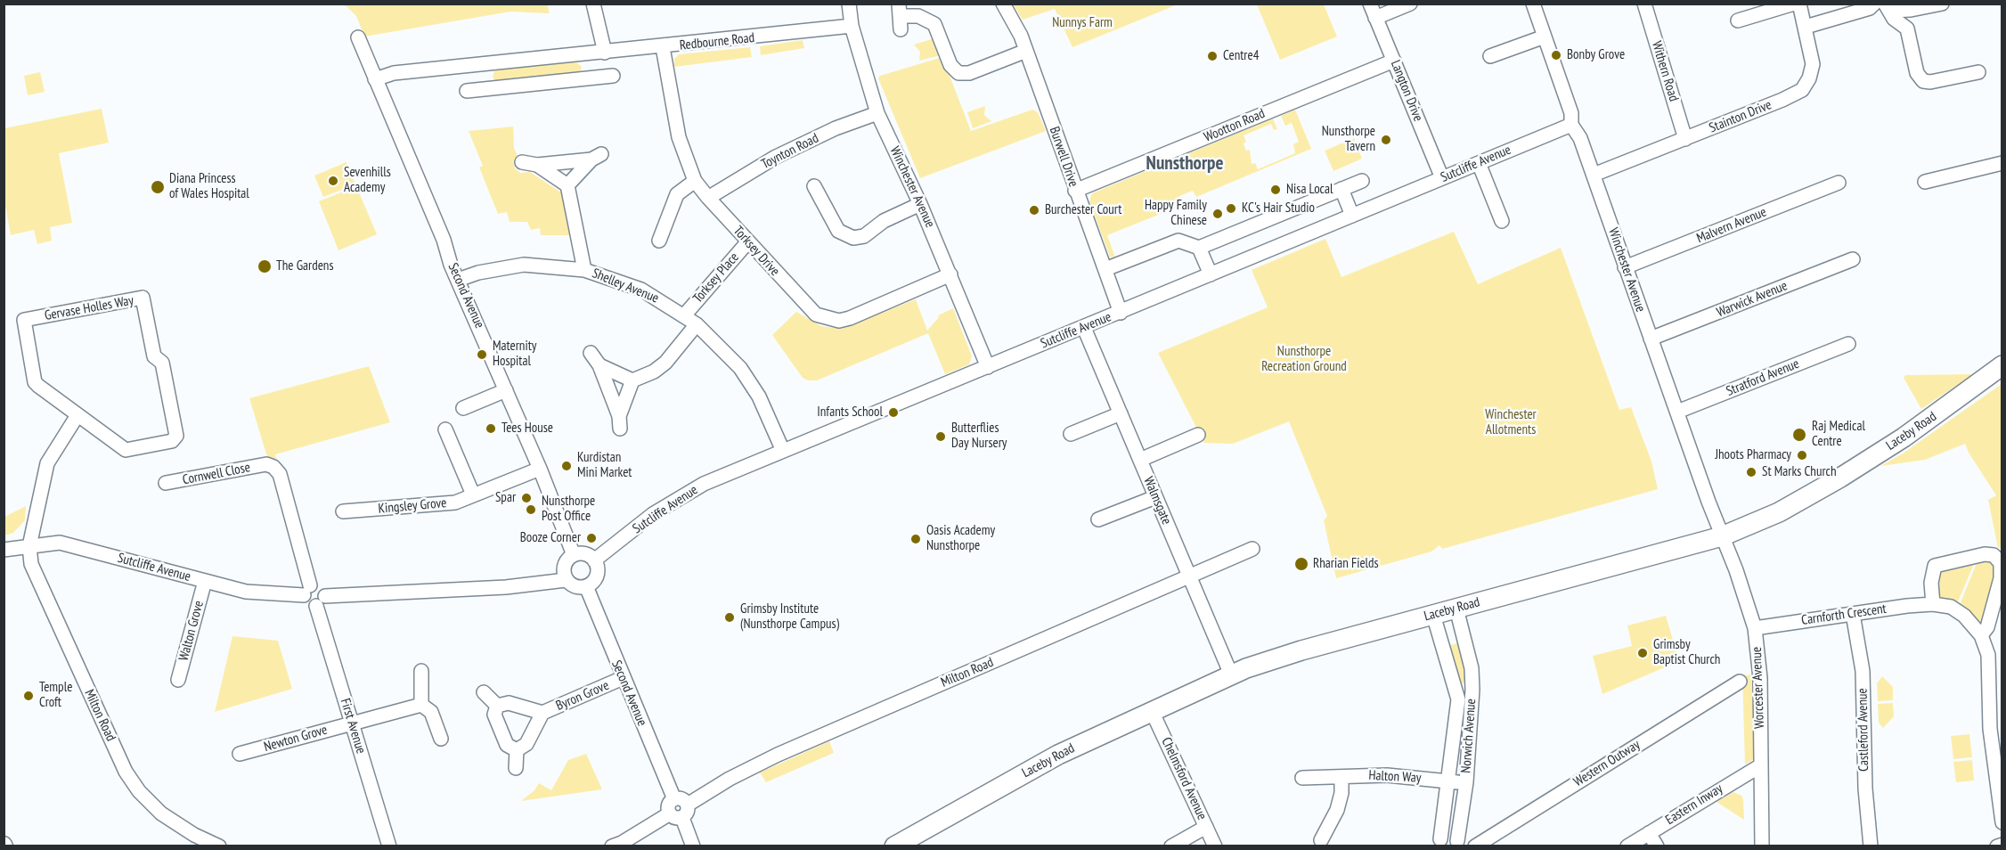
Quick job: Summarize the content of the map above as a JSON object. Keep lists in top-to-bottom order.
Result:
{
  "streets": {
    "highway": ["Laceby Road"],
    "street": [
      "Redbourne Road",
      "Withern Road",
      "Langton Drive",
      "Stainton Drive",
      "Wootton Road",
      "Toynton Road",
      "Burwell Drive",
      "Sutcliffe Avenue",
      "Winchester Avenue",
      "Malvern Avenue",
      "Torksey Drive",
      "Torksey Place",
      "Shelley Avenue",
      "Second Avenue",
      "Warwick Avenue",
      "Gervase Holles Way",
      "Stratford Avenue",
      "Cornwell Close",
      "Walmsgate",
      "Kingsley Grove",
      "Carnforth Crescent",
      "Walton Grove",
      "Milton Road",
      "Worcester Avenue",
      "Byron Grove",
      "First Avenue",
      "Castleford Avenue",
      "Norwich Avenue",
      "Newton Grove",
      "Western Outway",
      "Halton Way",
      "Chelmsford Avenue",
      "Eastern Inway"
    ]
  },
  "crossings": [
    ["Redbourne Road", "Winchester Avenue"],
    ["Redbourne Road", "Torksey Drive"],
    ["Redbourne Road", "Second Avenue"],
    ["Withern Road", "Stainton Drive"],
    ["Langton Drive", "Wootton Road"],
    ["Langton Drive", "Sutcliffe Avenue"],
    ["Stainton Drive", "Winchester Avenue"],
    ["Wootton Road", "Burwell Drive"],
    ["Toynton Road", "Winchester Avenue"],
    ["Toynton Road", "Torksey Drive"],
    ["Burwell Drive", "Sutcliffe Avenue"],
    ["Sutcliffe Avenue", "Winchester Avenue"],
    ["Sutcliffe Avenue", "Shelley Avenue"],
    ["Sutcliffe Avenue", "Second Avenue"],
    ["Sutcliffe Avenue", "Cornwell Close"],
    ["Sutcliffe Avenue", "Walmsgate"],
    ["Sutcliffe Avenue", "Walton Grove"],
    ["Sutcliffe Avenue", "Milton Road"],
    ["Winchester Avenue", "Malvern Avenue"],
    ["Winchester Avenue", "Torksey Drive"],
    ["Winchester Avenue", "Warwick Avenue"],
    ["Winchester Avenue", "Stratford Avenue"],
    ["Winchester Avenue", "Laceby Road"],
    ["Winchester Avenue", "Worcester Avenue"],
    ["Torksey Drive", "Torksey Place"],
    ["Torksey Place", "Shelley Avenue"],
    ["Shelley Avenue", "Second Avenue"],
    ["Second Avenue", "Kingsley Grove"],
    ["Second Avenue", "Milton Road"],
    ["Second Avenue", "Byron Grove"],
    ["Laceby Road", "Walmsgate"],
    ["Laceby Road", "Worcester Avenue"],
    ["Laceby Road", "Norwich Avenue"],
    ["Laceby Road", "Chelmsford Avenue"],
    ["Walmsgate", "Milton Road"],
    ["Carnforth Crescent", "Worcester Avenue"],
    ["Carnforth Crescent", "Castleford Avenue"],
    ["Worcester Avenue", "Eastern Inway"],
    ["First Avenue", "Newton Grove"],
    ["Norwich Avenue", "Halton Way"]
  ],
  "districts": ["Nunsthorpe"],
  "parks": ["Nunnys Farm", "Nunsthorpe Recreation Ground", "Winchester Allotments"],
  "places": [
    "Bonby Grove",
    "Centre4",
    "Nunsthorpe Tavern",
    "Sevenhills Academy",
    "Diana Princess of Wales Hospital",
    "Nisa Local",
    "KC's Hair Studio",
    "Burchester Court",
    "Happy Family Chinese",
    "The Gardens",
    "Maternity Hospital",
    "Infants School",
    "Tees House",
    "Raj Medical Centre",
    "Butterflies Day Nursery",
    "Jhoots Pharmacy",
    "Kurdistan Mini Market",
    "St Marks Church",
    "Spar",
    "Nunsthorpe Post Office",
    "Booze Corner",
    "Oasis Academy Nunsthorpe",
    "Rharian Fields",
    "Grimsby Institute (Nunsthorpe Campus)",
    "Grimsby Baptist Church",
    "Temple Croft"
  ]
}
